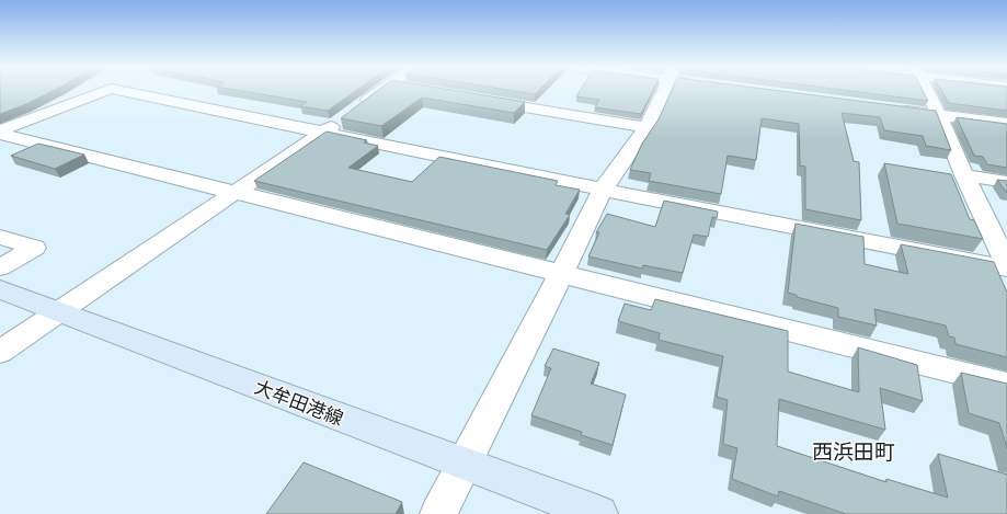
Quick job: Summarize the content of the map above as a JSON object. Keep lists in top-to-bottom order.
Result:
{
  "streets": {
    "main road": ["大牟田港線"]
  },
  "districts": ["西浜田町"]
}
